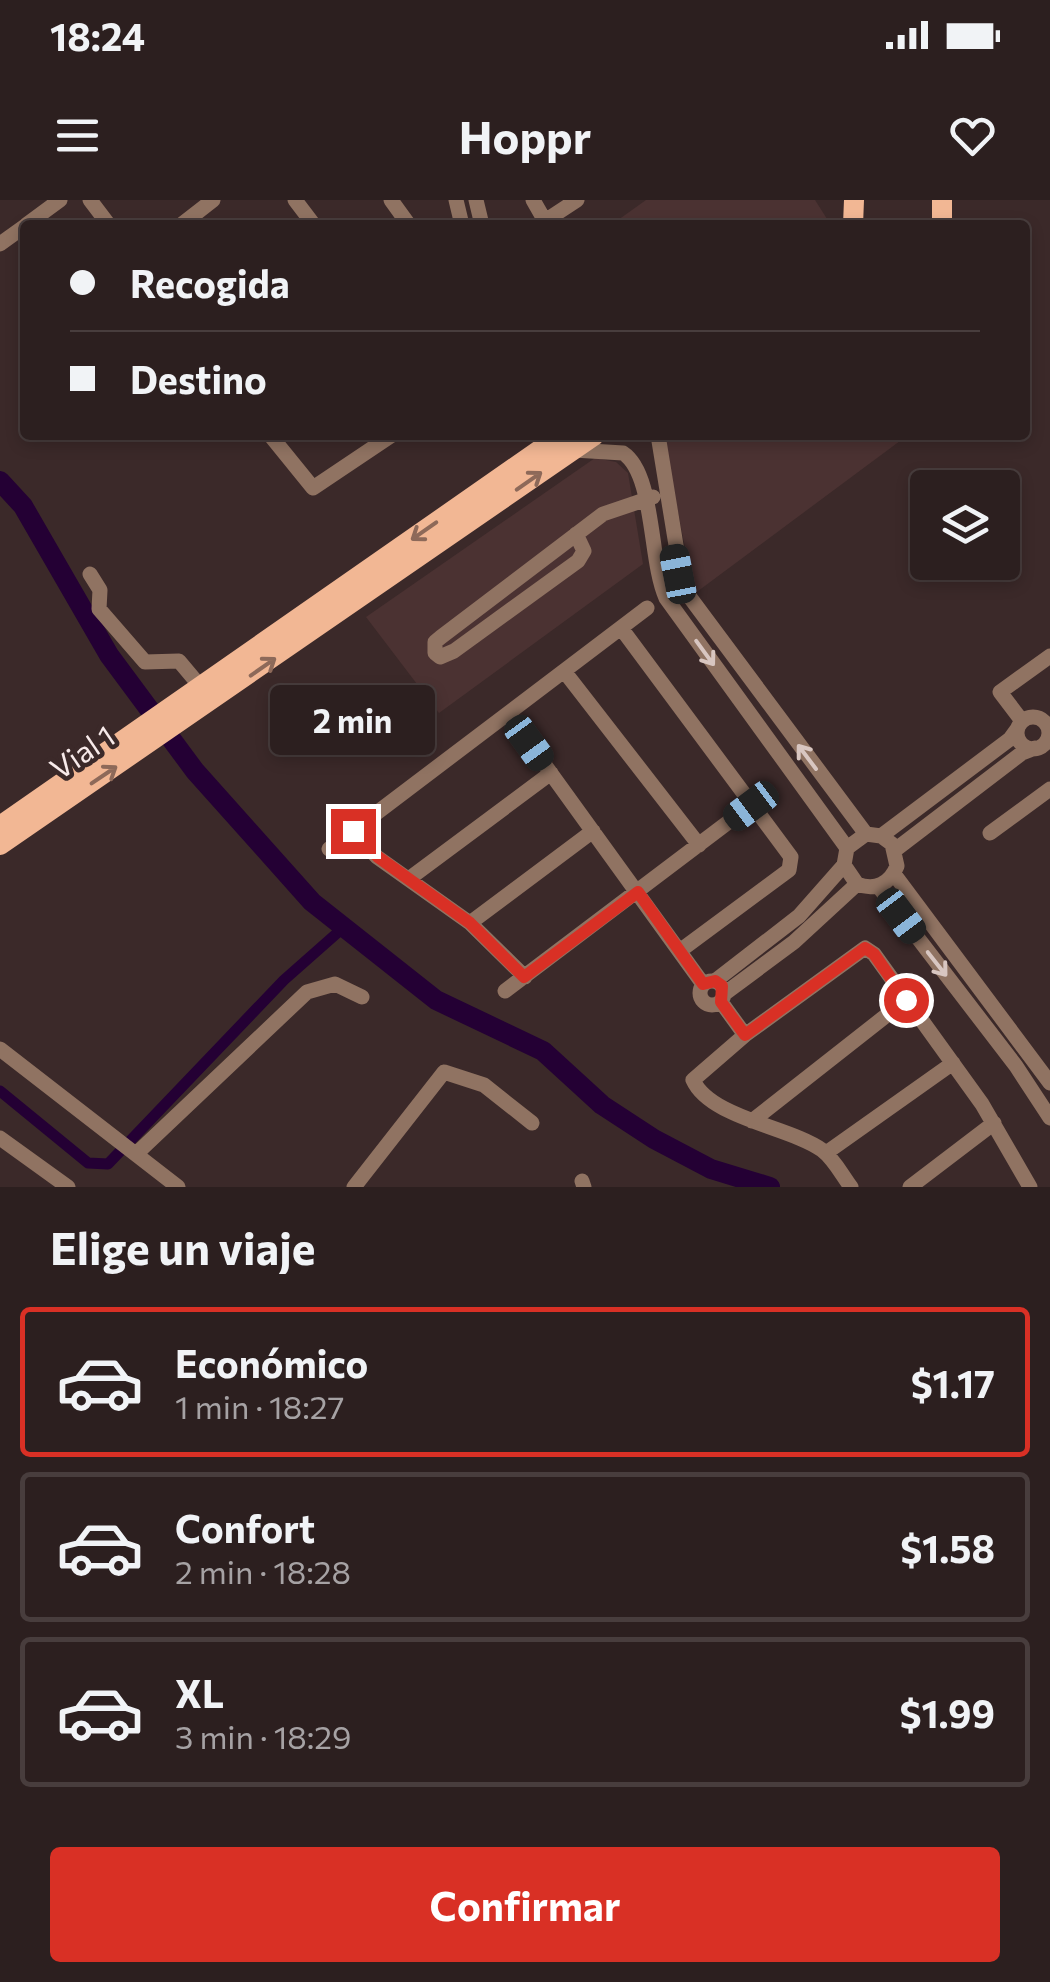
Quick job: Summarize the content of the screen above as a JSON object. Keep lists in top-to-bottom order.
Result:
{
  "streets": {
    "main road": ["Vial 1"]
  },
  "page": {
    "status": "18:24",
    "header": "Hoppr",
    "banner": ["Recogida", "Destino"],
    "bubble": "2 min",
    "heading": "Elige un viaje",
    "list": [
      {
        "name": "Económico",
        "note": "1 min · 18:27",
        "value": "$1.17"
      },
      {
        "name": "Confort",
        "note": "2 min · 18:28",
        "value": "$1.58"
      },
      {
        "name": "XL",
        "note": "3 min · 18:29",
        "value": "$1.99"
      }
    ],
    "buttons": "Confirmar"
  }
}
